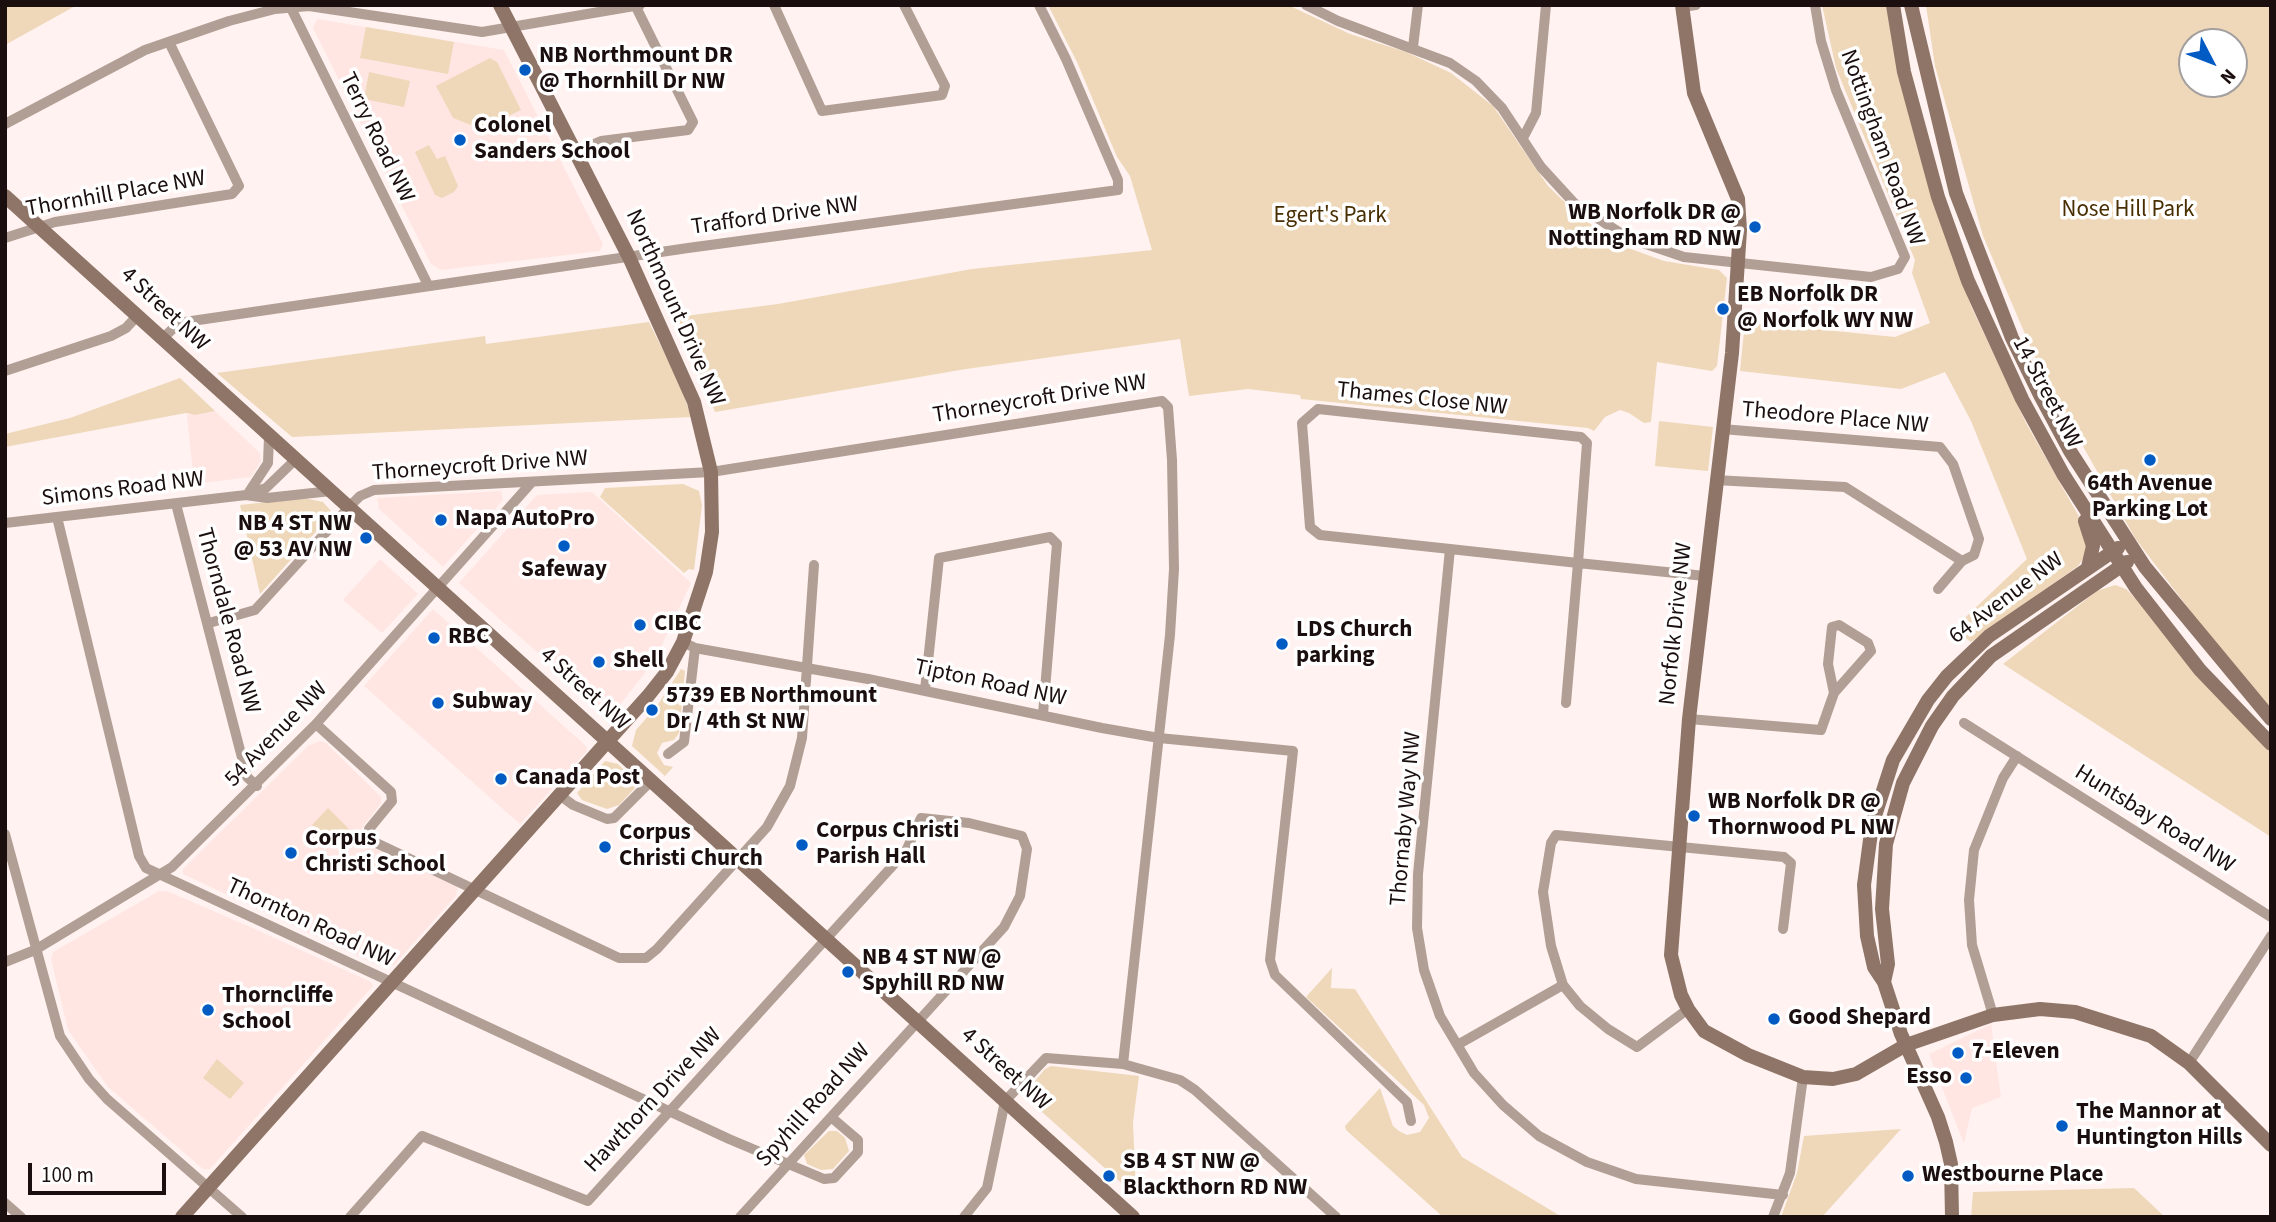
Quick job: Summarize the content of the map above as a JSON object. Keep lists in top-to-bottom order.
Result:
{
  "streets": {
    "main road": [
      "Northmount Drive NW",
      "4 Street NW",
      "14 Street NW",
      "64 Avenue NW",
      "Norfolk Drive NW"
    ],
    "street": [
      "Terry Road NW",
      "Nottingham Road NW",
      "Thornhill Place NW",
      "Trafford Drive NW",
      "Thorneycroft Drive NW",
      "Thames Close NW",
      "Theodore Place NW",
      "Simons Road NW",
      "Thorndale Road NW",
      "Tipton Road NW",
      "54 Avenue NW",
      "Thornaby Way NW",
      "Huntsbay Road NW",
      "Thornton Road NW",
      "Hawthorn Drive NW",
      "Spyhill Road NW"
    ]
  },
  "crossings": [
    ["Terry Road NW", "Trafford Drive NW"],
    ["Nottingham Road NW", "Norfolk Drive NW"],
    ["Thornhill Place NW", "4 Street NW"],
    ["Trafford Drive NW", "Northmount Drive NW"],
    ["Trafford Drive NW", "4 Street NW"],
    ["Northmount Drive NW", "4 Street NW"],
    ["Northmount Drive NW", "Thorneycroft Drive NW"],
    ["Northmount Drive NW", "Tipton Road NW"],
    ["Northmount Drive NW", "Thornton Road NW"],
    ["4 Street NW", "Thorneycroft Drive NW"],
    ["4 Street NW", "Simons Road NW"],
    ["4 Street NW", "54 Avenue NW"],
    ["4 Street NW", "Hawthorn Drive NW"],
    ["4 Street NW", "Spyhill Road NW"],
    ["14 Street NW", "64 Avenue NW"],
    ["Thorneycroft Drive NW", "Thorndale Road NW"],
    ["Thorneycroft Drive NW", "Tipton Road NW"],
    ["Thorneycroft Drive NW", "54 Avenue NW"],
    ["Thames Close NW", "Norfolk Drive NW"],
    ["Thames Close NW", "Thornaby Way NW"],
    ["Theodore Place NW", "Norfolk Drive NW"],
    ["Simons Road NW", "Thorndale Road NW"],
    ["Simons Road NW", "Thornton Road NW"],
    ["64 Avenue NW", "Norfolk Drive NW"],
    ["Thorndale Road NW", "54 Avenue NW"],
    ["54 Avenue NW", "Thornton Road NW"],
    ["Thornton Road NW", "Hawthorn Drive NW"],
    ["Thornton Road NW", "Spyhill Road NW"],
    ["Hawthorn Drive NW", "Spyhill Road NW"]
  ],
  "parks": ["Nose Hill Park", "Egert's Park"],
  "places": [
    "NB Northmount DR @ Thornhill Dr NW",
    "Colonel Sanders School",
    "WB Norfolk DR @ Nottingham RD NW",
    "EB Norfolk DR @ Norfolk WY NW",
    "64th Avenue Parking Lot",
    "Napa AutoPro",
    "NB 4 ST NW @ 53 AV NW",
    "Safeway",
    "CIBC",
    "RBC",
    "LDS Church parking",
    "Shell",
    "Subway",
    "5739 EB Northmount Dr / 4th St NW",
    "Canada Post",
    "WB Norfolk DR @ Thornwood PL NW",
    "Corpus Christi Parish Hall",
    "Corpus Christi Church",
    "Corpus Christi School",
    "NB 4 ST NW @ Spyhill RD NW",
    "Thorncliffe School",
    "Good Shepard",
    "7-Eleven",
    "Esso",
    "The Mannor at Huntington Hills",
    "SB 4 ST NW @ Blackthorn RD NW",
    "Westbourne Place"
  ],
  "scale_bar": "100 m",
  "north": "bottom right"
}
